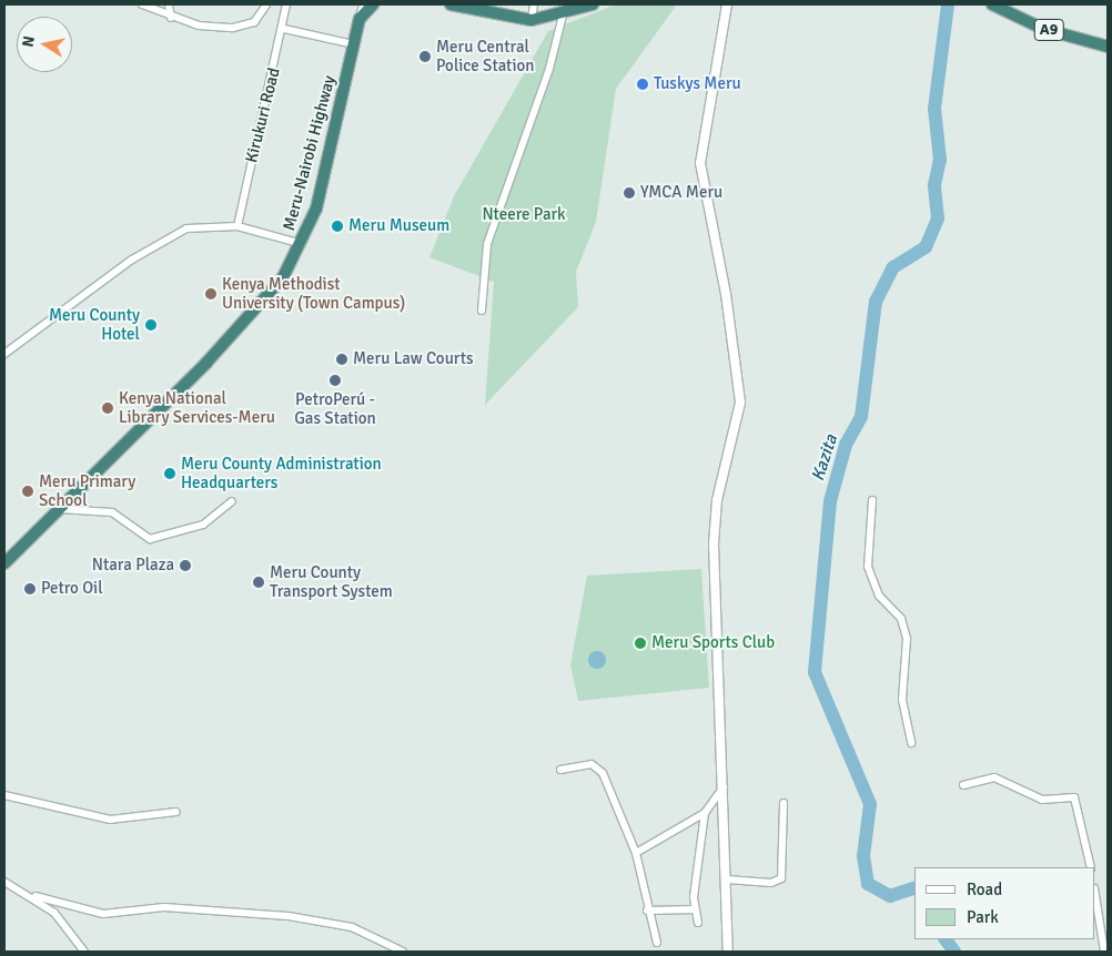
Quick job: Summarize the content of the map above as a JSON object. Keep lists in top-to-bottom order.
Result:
{
  "streets": {
    "highway": ["A9", "Meru-Nairobi Highway"],
    "street": ["Kirukuri Road"]
  },
  "water": ["Kazita"],
  "parks": ["Nteere Park"],
  "places": [
    "Meru Central Police Station",
    "Tuskys Meru",
    "YMCA Meru",
    "Meru Museum",
    "Kenya Methodist University (Town Campus)",
    "Meru County Hotel",
    "Meru Law Courts",
    "PetroPerú - Gas Station",
    "Kenya National Library Services-Meru",
    "Meru County Administration Headquarters",
    "Meru Primary School",
    "Ntara Plaza",
    "Meru County Transport System",
    "Petro Oil",
    "Meru Sports Club"
  ],
  "legend": ["Road", "Park"],
  "north": "left"
}
